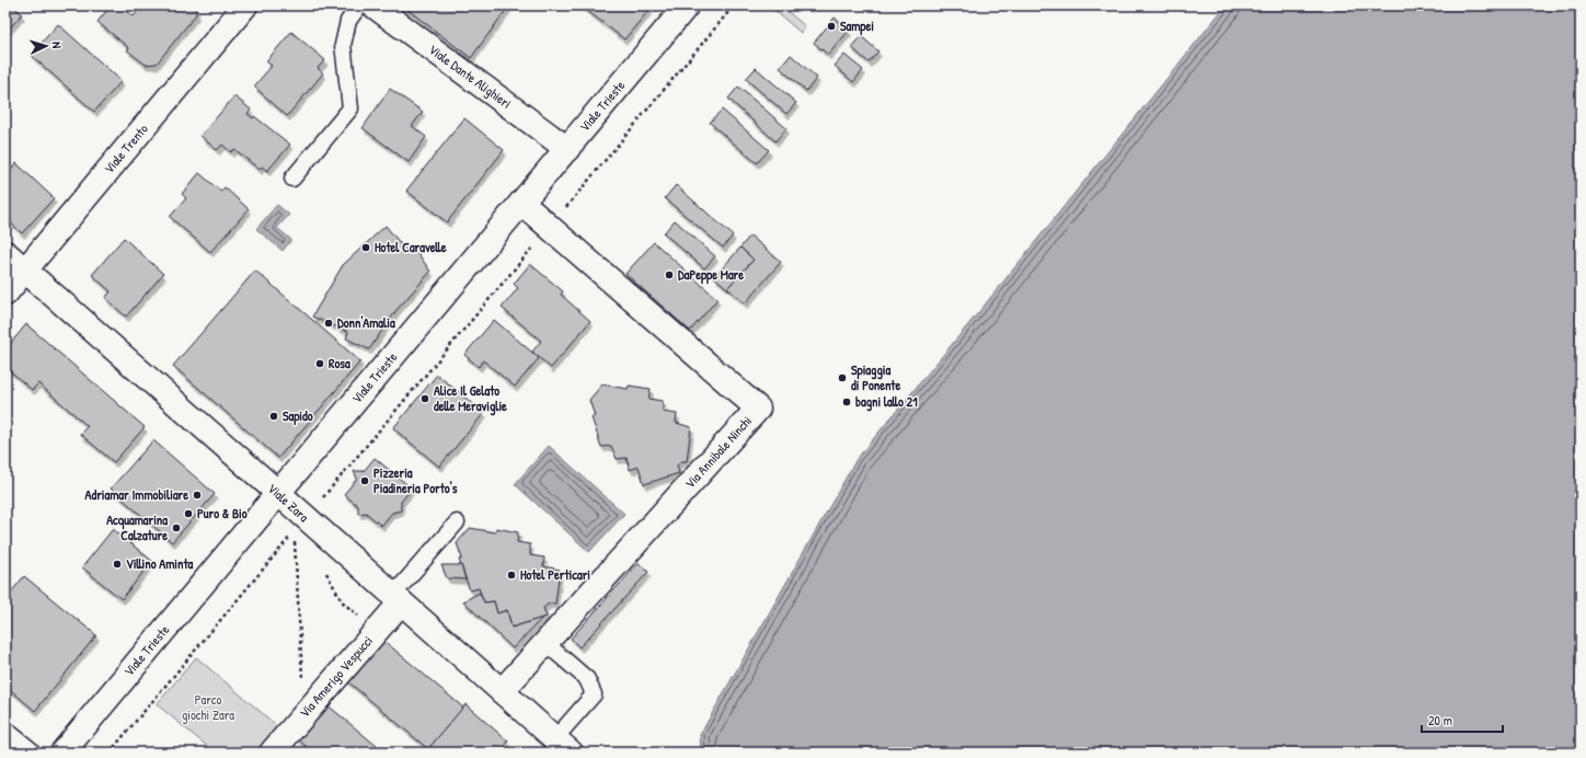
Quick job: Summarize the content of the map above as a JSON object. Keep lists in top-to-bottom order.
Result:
{
  "streets": {
    "street": [
      "Viale Dante Alighieri",
      "Viale Trieste",
      "Viale Trento",
      "Via Annibale Ninchi",
      "Viale Zara",
      "Via Amerigo Vespucci"
    ]
  },
  "crossings": [
    ["Viale Dante Alighieri", "Viale Trieste"],
    ["Viale Trieste", "Via Annibale Ninchi"],
    ["Viale Trieste", "Viale Zara"],
    ["Viale Trento", "Viale Zara"],
    ["Via Annibale Ninchi", "Viale Zara"],
    ["Viale Zara", "Via Amerigo Vespucci"]
  ],
  "parks": ["Parco giochi Zara"],
  "places": [
    "Sampei",
    "Hotel Caravelle",
    "DaPeppe Mare",
    "Donn'Amalia",
    "Rosa",
    "Spiaggia di Ponente",
    "Alice Il Gelato delle Meraviglie",
    "bagni lallo 21",
    "Sapido",
    "Pizzeria Piadineria Porto's",
    "Adriamar Immobiliare",
    "Puro & Bio",
    "Acquamarina Calzature",
    "Villino Aminta",
    "Hotel Perticari"
  ],
  "scale_bar": "20 m",
  "north": "right"
}
